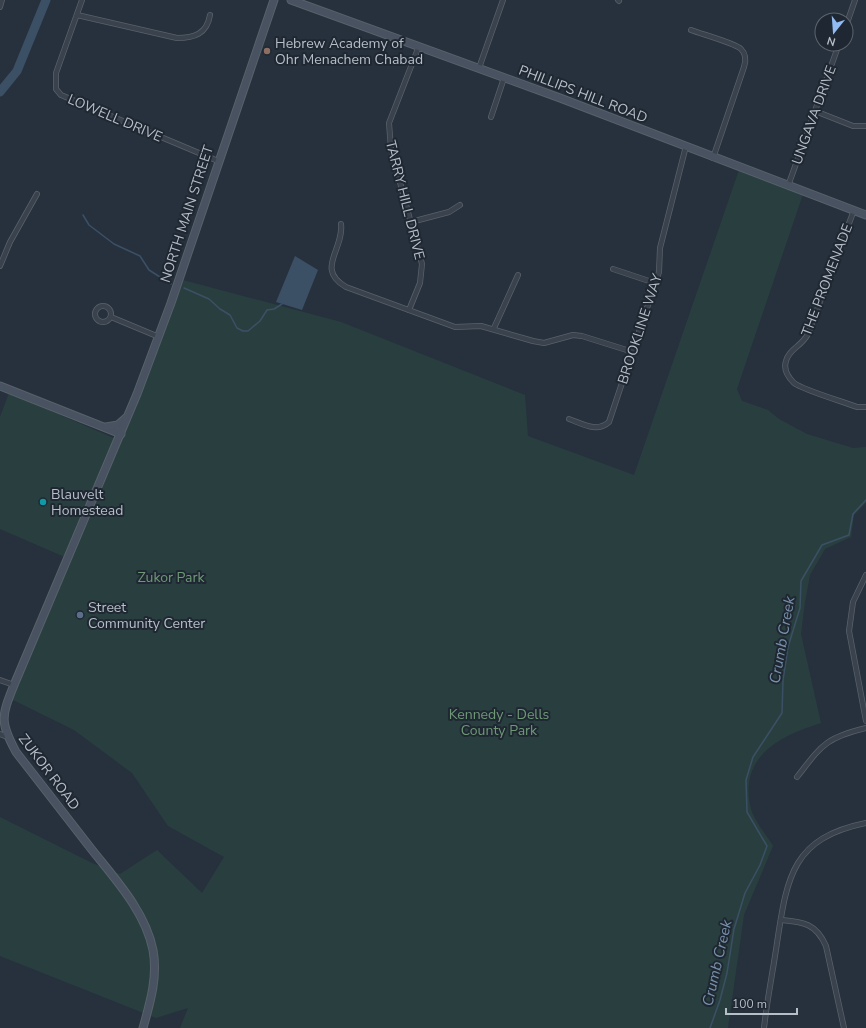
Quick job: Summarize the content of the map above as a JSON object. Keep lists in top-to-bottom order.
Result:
{
  "streets": {
    "street": [
      "PHILLIPS HILL ROAD",
      "UNGAVA DRIVE",
      "LOWELL DRIVE",
      "TARRY HILL DRIVE",
      "NORTH MAIN STREET",
      "THE PROMENADE",
      "BROOKLINE WAY",
      "ZUKOR ROAD"
    ]
  },
  "crossings": [
    ["PHILLIPS HILL ROAD", "UNGAVA DRIVE"],
    ["PHILLIPS HILL ROAD", "TARRY HILL DRIVE"],
    ["PHILLIPS HILL ROAD", "THE PROMENADE"],
    ["PHILLIPS HILL ROAD", "BROOKLINE WAY"],
    ["LOWELL DRIVE", "NORTH MAIN STREET"],
    ["NORTH MAIN STREET", "ZUKOR ROAD"]
  ],
  "water": ["Crumb Creek"],
  "parks": ["Zukor Park", "Kennedy - Dells County Park"],
  "places": ["Hebrew Academy of Ohr Menachem Chabad", "Blauvelt Homestead", "Street Community Center"],
  "scale_bar": "100 m",
  "north": "bottom"
}
